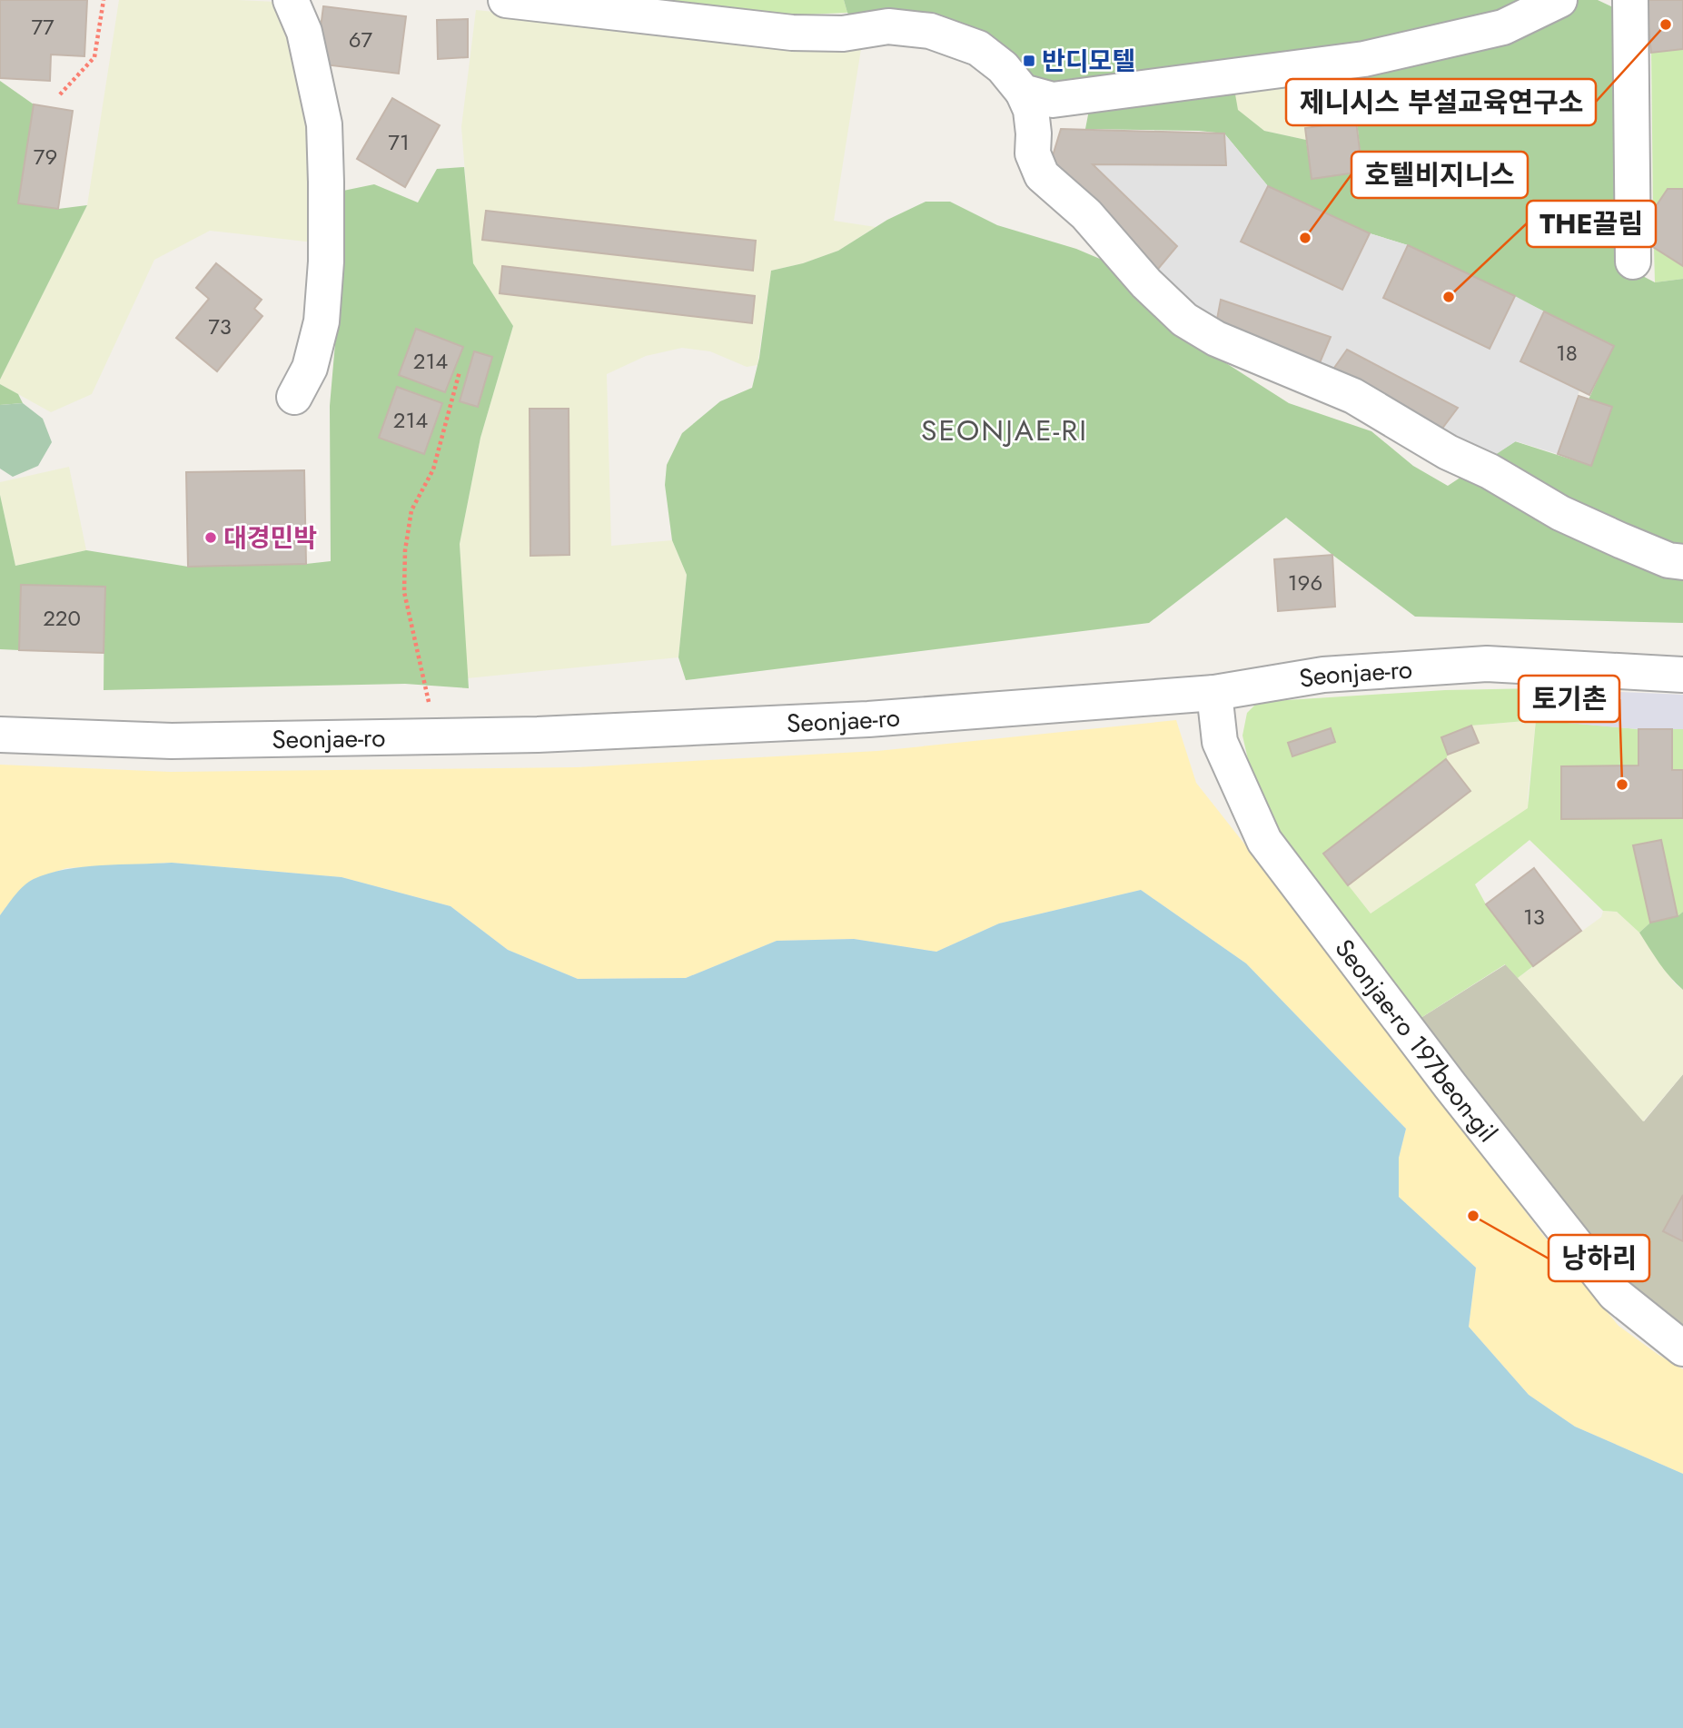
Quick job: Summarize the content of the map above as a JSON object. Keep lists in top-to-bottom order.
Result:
{
  "streets": {
    "street": ["Seonjae-ro", "Seonjae-ro 197beon-gil"]
  },
  "crossings": [
    ["Seonjae-ro", "Seonjae-ro 197beon-gil"]
  ],
  "districts": ["SEONJAE-RI"],
  "places": {
    "other": [
      "제니시스 부설교육연구소",
      "호텔비지니스",
      "THE끌림",
      "대경민박",
      "토기촌",
      "낭하리"
    ],
    "transit": ["반디모텔"]
  },
  "house_numbers": [
    "77",
    "67",
    "71",
    "79",
    "73",
    "18",
    "214",
    "214",
    "196",
    "220",
    "13"
  ]
}
